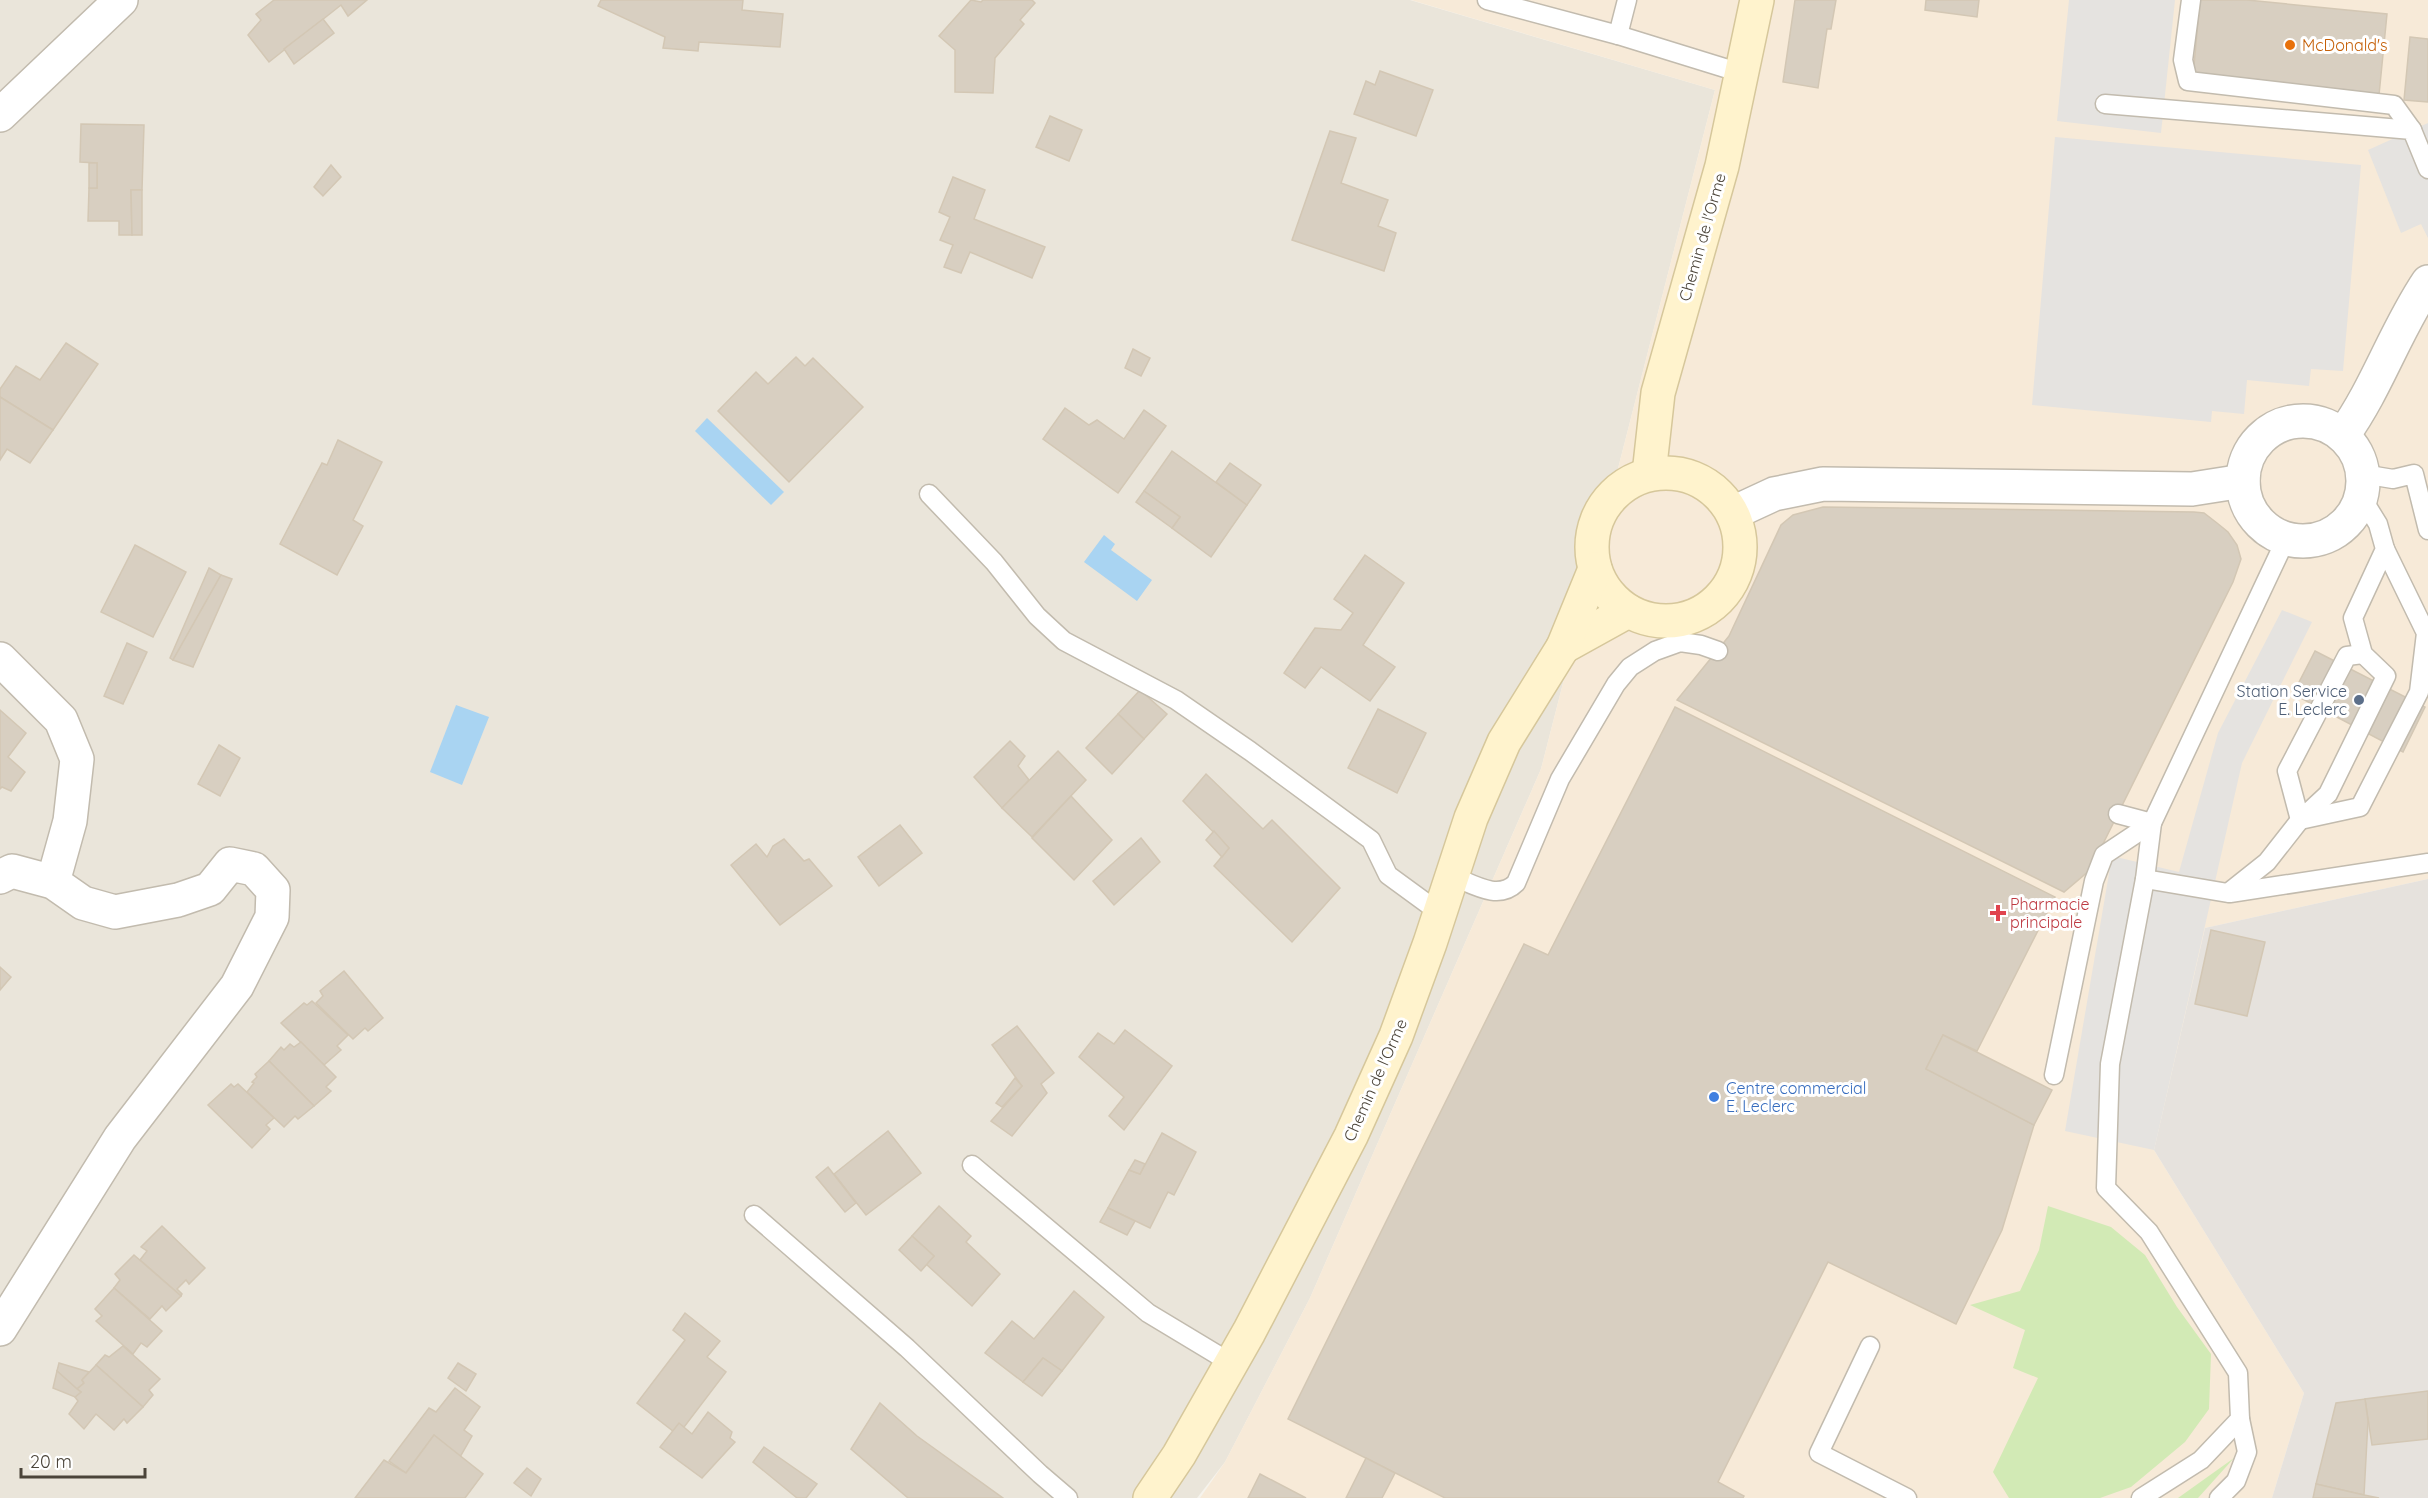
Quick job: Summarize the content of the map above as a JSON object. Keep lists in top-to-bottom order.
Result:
{
  "streets": {
    "street": ["Chemin de l'Orme"]
  },
  "places": {
    "other": ["McDonald's", "Station Service E. Leclerc", "Centre commercial E. Leclerc"],
    "health": ["Pharmacie principale"]
  },
  "scale_bar": "20 m"
}
